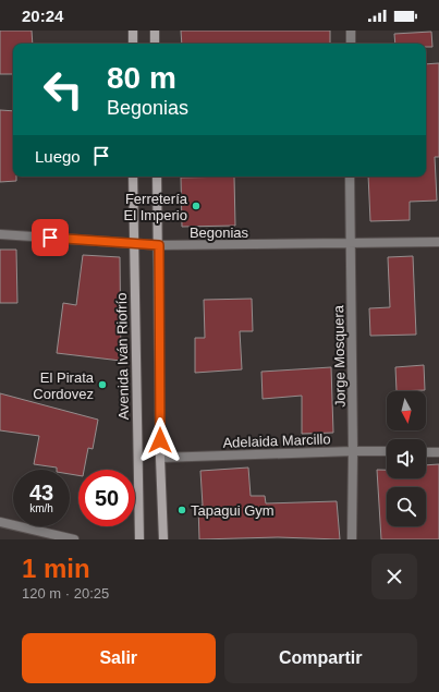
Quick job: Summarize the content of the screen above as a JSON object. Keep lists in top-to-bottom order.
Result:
{
  "streets": {
    "main road": ["Avenida Iván Riofrío"],
    "street": ["Begonias", "Jorge Mosquera", "Adelaida Marcillo"]
  },
  "crossings": [
    ["Begonias", "Avenida Iván Riofrío"],
    ["Begonias", "Jorge Mosquera"],
    ["Jorge Mosquera", "Adelaida Marcillo"]
  ],
  "places": ["Ferretería El Imperio", "El Pirata Cordovez", "Tapagui Gym"],
  "north": "bottom",
  "page": {
    "status": "20:24",
    "turn": ["80 m", "Begonias"],
    "then": "Luego",
    "speed": "43 km/h",
    "limit": "50",
    "heading": ["1 min", "120 m · 20:25"],
    "buttons": ["Salir", "Compartir"]
  }
}
